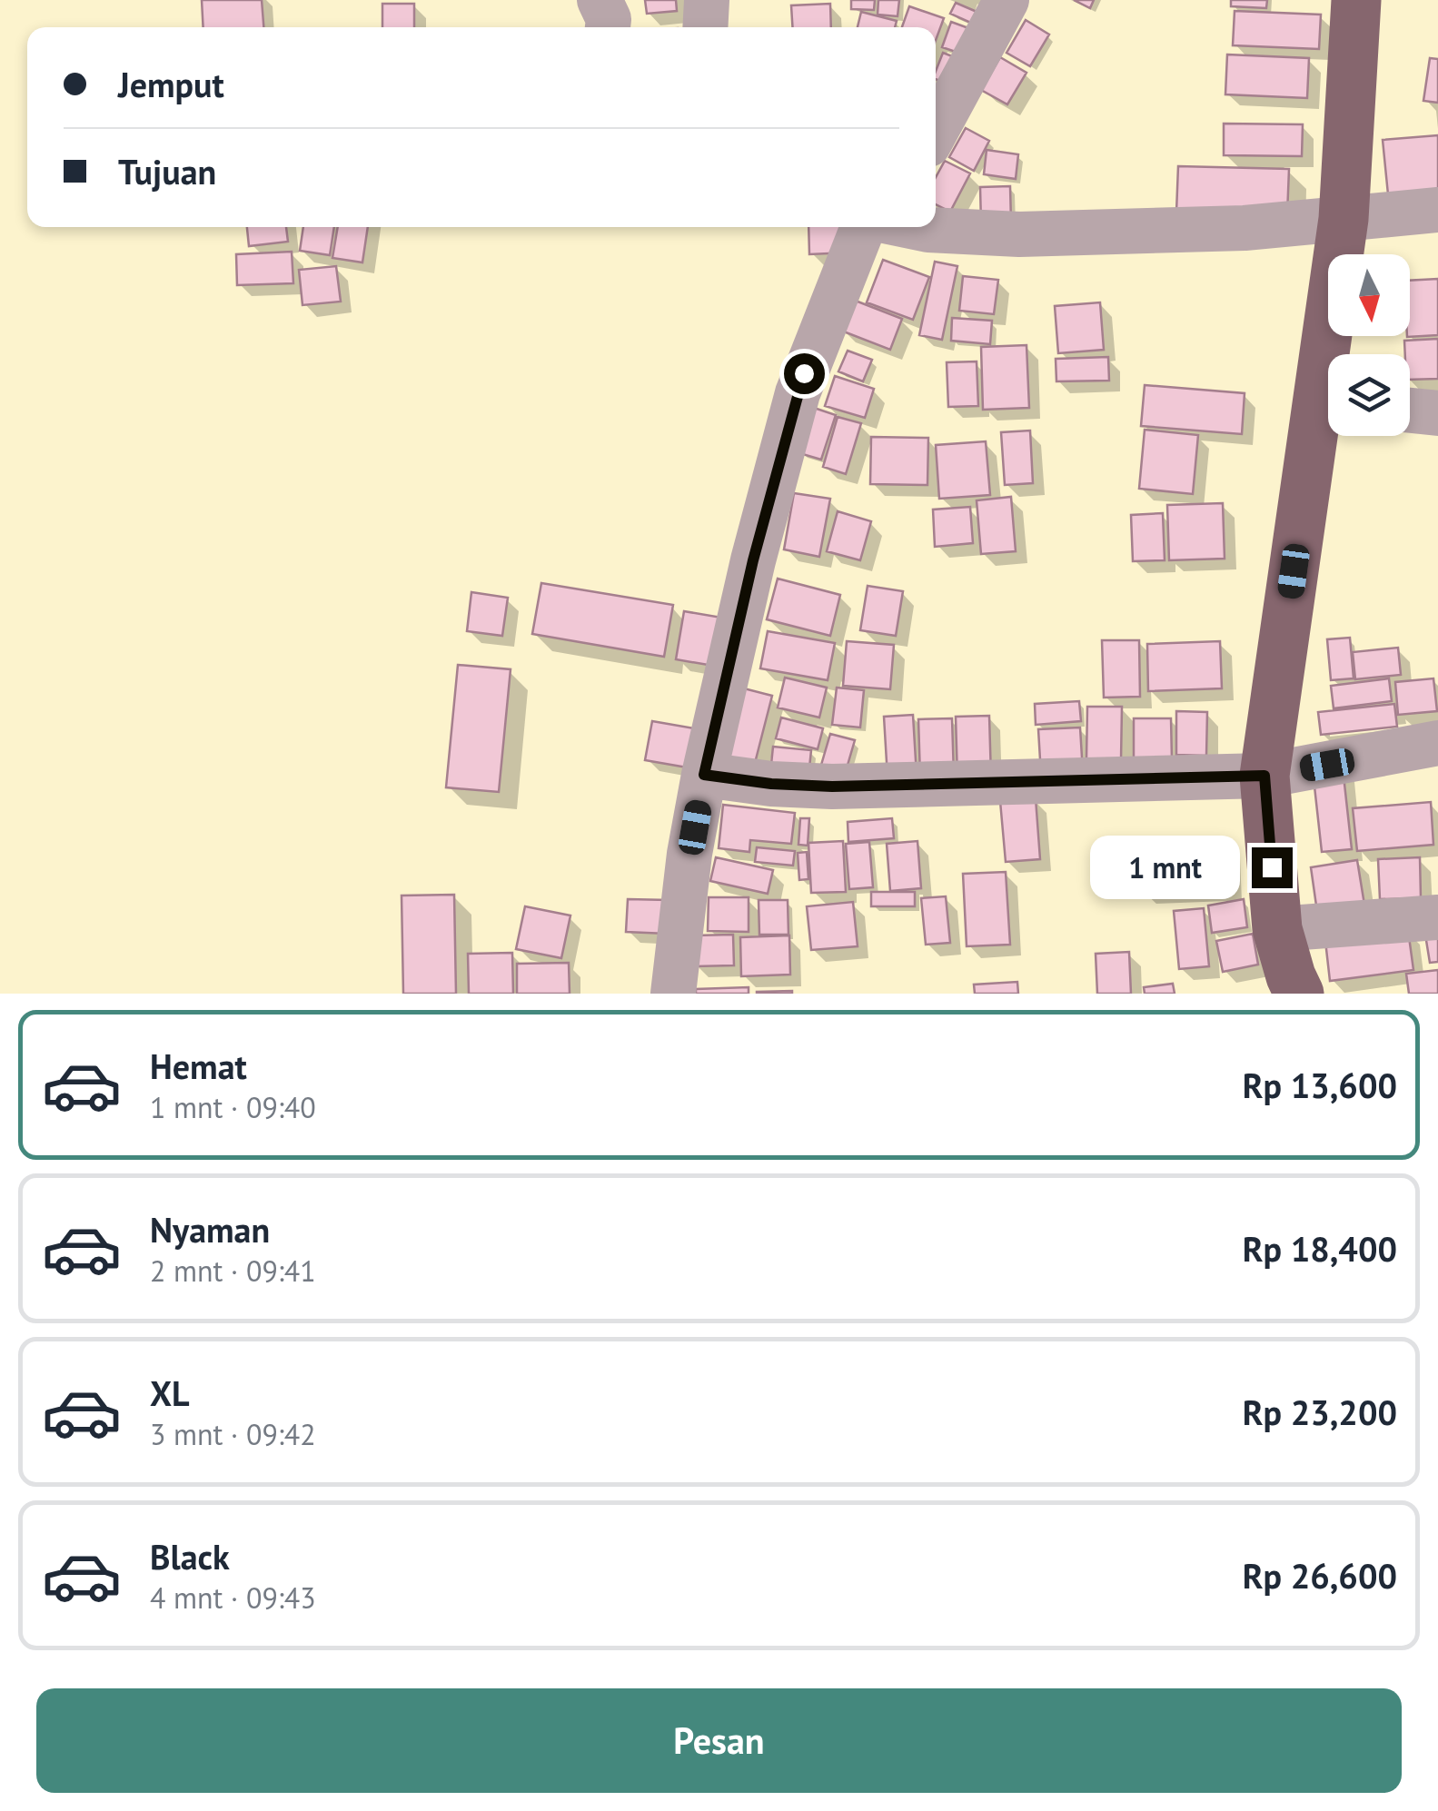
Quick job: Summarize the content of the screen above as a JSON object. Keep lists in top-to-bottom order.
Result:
{
  "north": "bottom",
  "page": {
    "banner": ["Jemput", "Tujuan"],
    "bubble": "1 mnt",
    "list": [
      {
        "name": "Hemat",
        "note": "1 mnt · 09:40",
        "value": "Rp 13,600"
      },
      {
        "name": "Nyaman",
        "note": "2 mnt · 09:41",
        "value": "Rp 18,400"
      },
      {
        "name": "XL",
        "note": "3 mnt · 09:42",
        "value": "Rp 23,200"
      },
      {
        "name": "Black",
        "note": "4 mnt · 09:43",
        "value": "Rp 26,600"
      }
    ],
    "buttons": "Pesan"
  }
}
